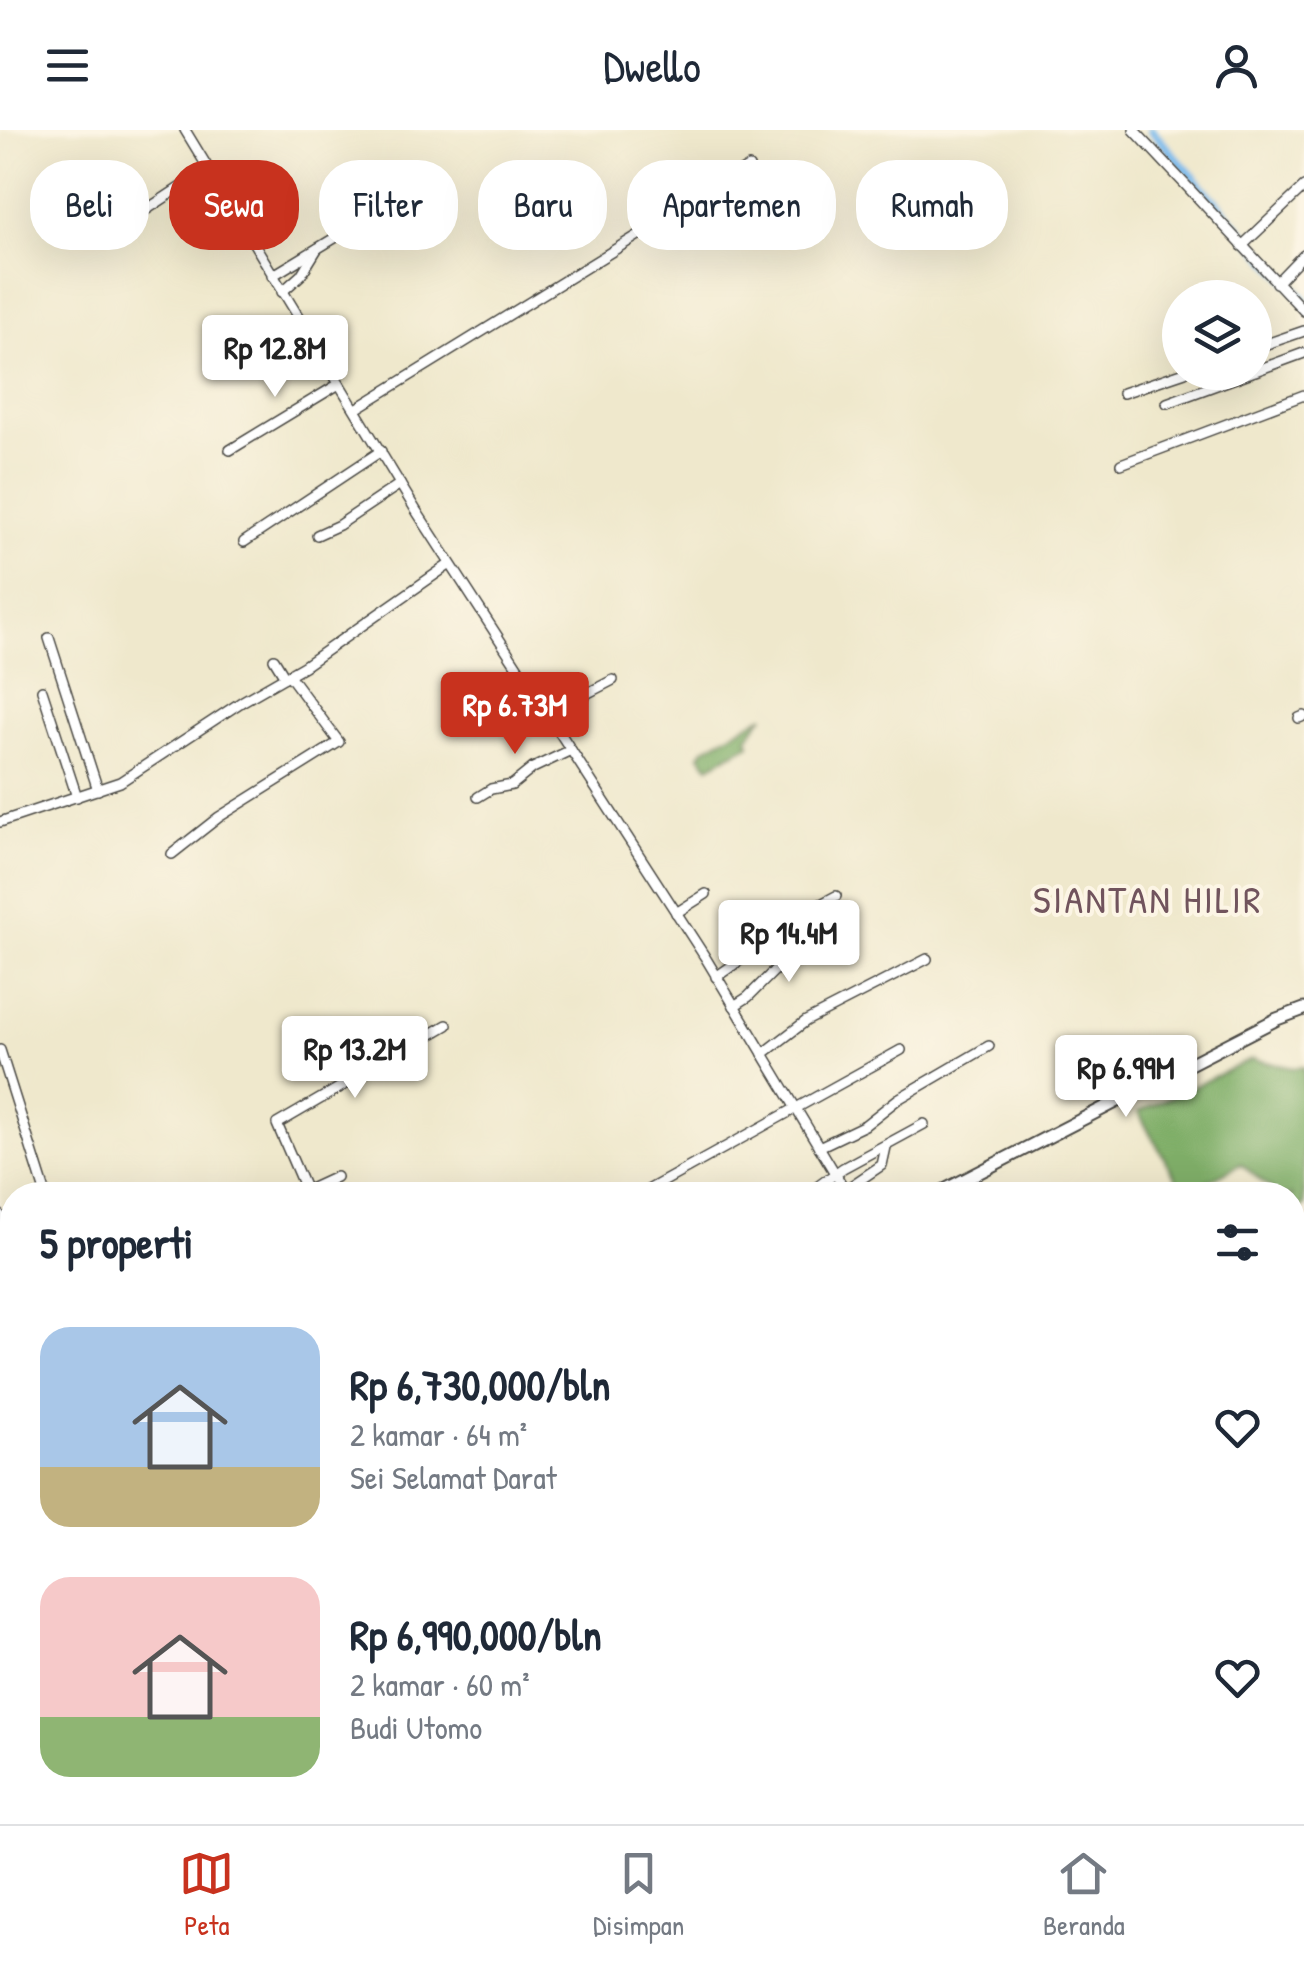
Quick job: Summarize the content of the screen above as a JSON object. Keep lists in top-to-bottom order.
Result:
{
  "districts": ["SIANTAN HILIR"],
  "page": {
    "header": "Dwello",
    "chip": [
      "Beli",
      "Sewa",
      "Filter",
      "Baru",
      "Apartemen",
      "Rumah"
    ],
    "price": [
      "Rp 12.8M",
      "Rp 6.73M",
      "Rp 14.4M",
      "Rp 13.2M",
      "Rp 6.99M"
    ],
    "heading": "5 properti",
    "list": [
      {
        "name": "Rp 6,730,000/bln",
        "note": "2 kamar · 64 m² · Sei Selamat Darat"
      },
      {
        "name": "Rp 6,990,000/bln",
        "note": "2 kamar · 60 m² · Budi Utomo"
      }
    ],
    "tabs": ["Peta", "Disimpan", "Beranda"]
  }
}
